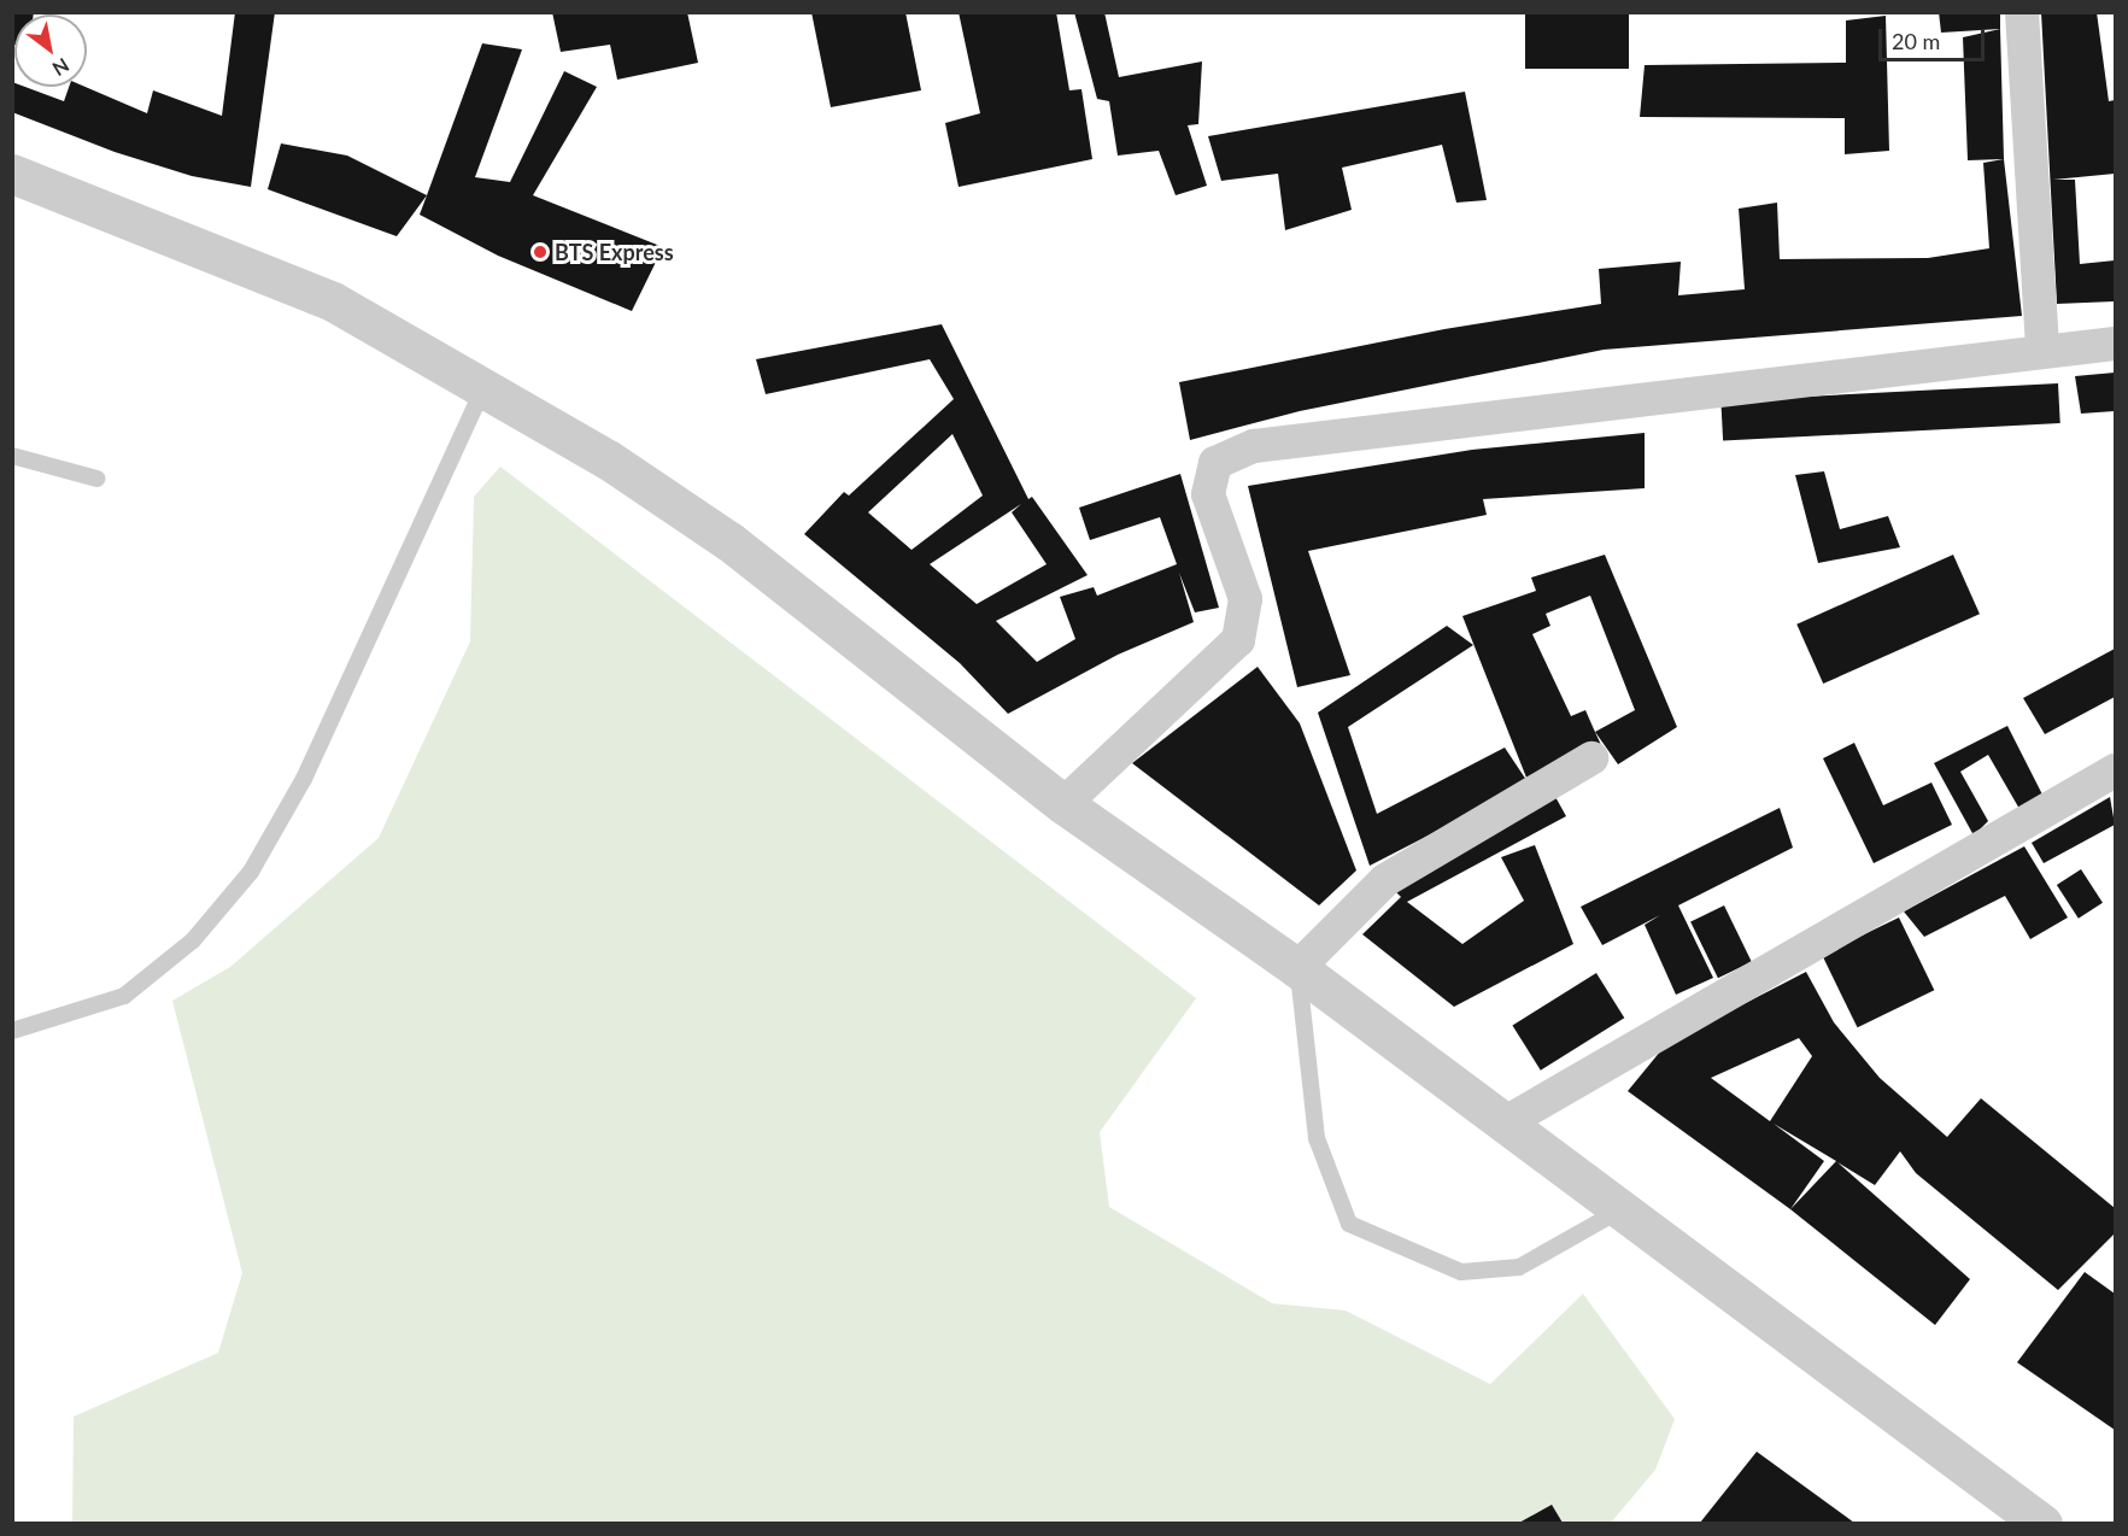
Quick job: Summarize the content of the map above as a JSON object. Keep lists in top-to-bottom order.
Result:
{
  "places": ["BTS Express"],
  "scale_bar": "20 m",
  "north": "bottom right"
}
